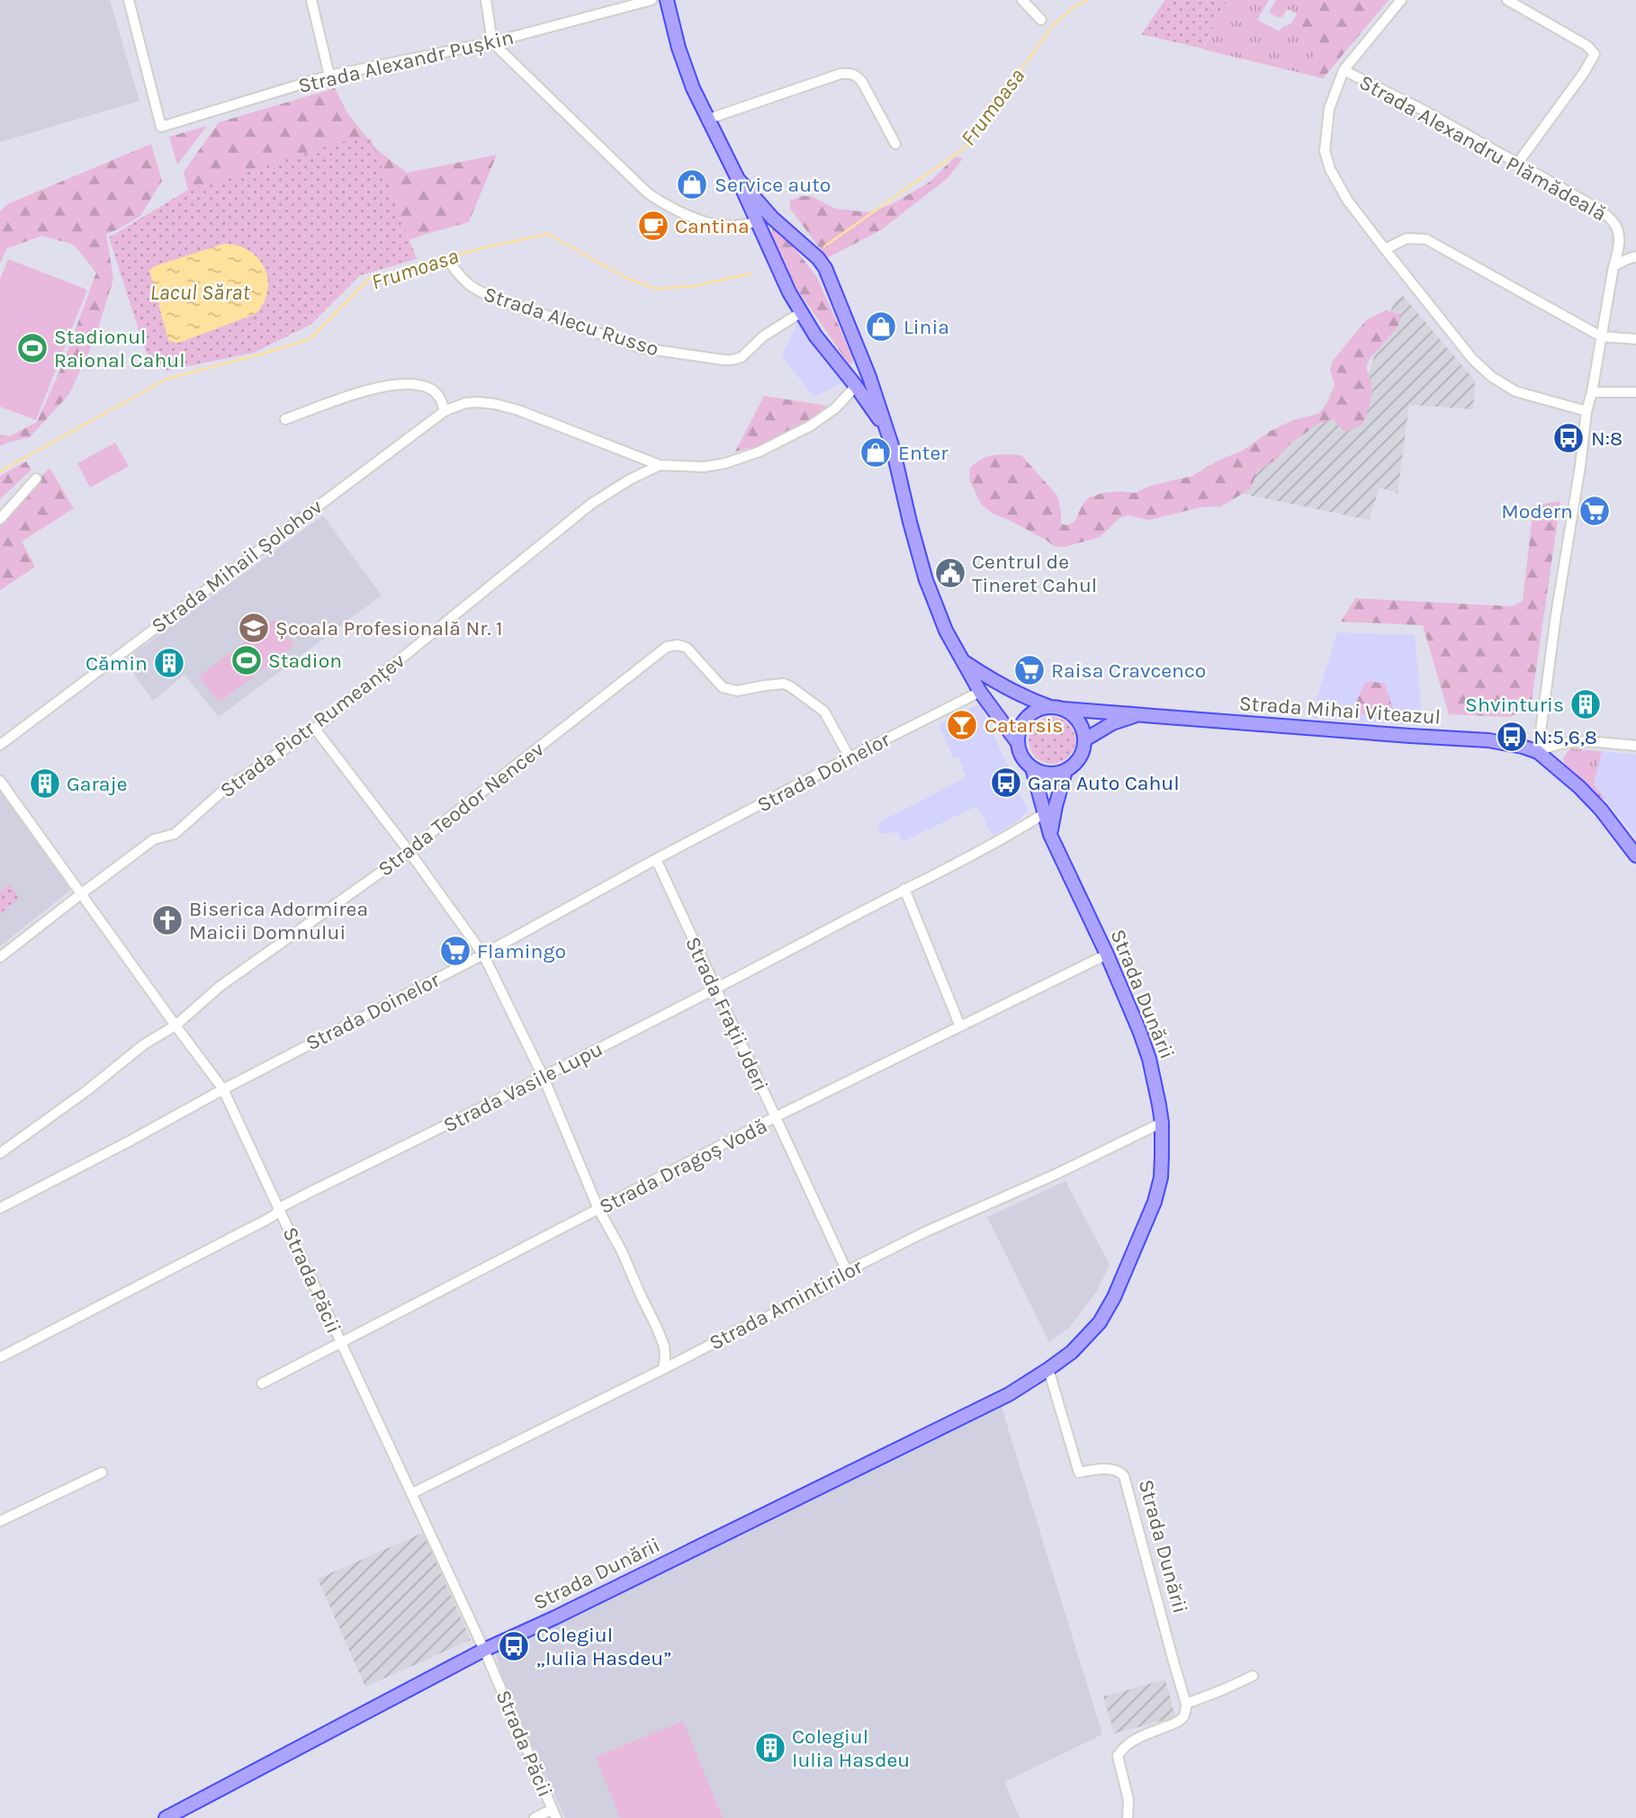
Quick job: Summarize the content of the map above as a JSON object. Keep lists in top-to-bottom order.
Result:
{
  "streets": {
    "main road": ["Strada Mihai Viteazul", "Strada Dunării"],
    "street": [
      "Strada Alexandr Pușkin",
      "Strada Alexandru Plămădeală",
      "Strada Alecu Russo",
      "Strada Mihail Șolohov",
      "Strada Piotr Rumeanțev",
      "Strada Doinelor",
      "Strada Teodor Nencev",
      "Strada Frații Jderi",
      "Strada Vasile Lupu",
      "Strada Dragoș Vodă",
      "Strada Păcii",
      "Strada Amintirilor"
    ]
  },
  "crossings": [
    ["Strada Alexandru Plămădeală", "Strada Mihai Viteazul"],
    ["Strada Mihail Șolohov", "Strada Piotr Rumeanțev"],
    ["Strada Mihai Viteazul", "Strada Dunării"],
    ["Strada Piotr Rumeanțev", "Strada Păcii"],
    ["Strada Doinelor", "Strada Teodor Nencev"],
    ["Strada Doinelor", "Strada Frații Jderi"],
    ["Strada Doinelor", "Strada Păcii"],
    ["Strada Teodor Nencev", "Strada Păcii"],
    ["Strada Dunării", "Strada Vasile Lupu"],
    ["Strada Dunării", "Strada Dragoș Vodă"],
    ["Strada Dunării", "Strada Păcii"],
    ["Strada Dunării", "Strada Amintirilor"],
    ["Strada Frații Jderi", "Strada Vasile Lupu"],
    ["Strada Frații Jderi", "Strada Dragoș Vodă"],
    ["Strada Frații Jderi", "Strada Amintirilor"],
    ["Strada Vasile Lupu", "Strada Păcii"],
    ["Strada Dragoș Vodă", "Strada Păcii"],
    ["Strada Păcii", "Strada Amintirilor"]
  ],
  "water": ["Frumoasa", "Lacul Sărat"],
  "places": {
    "shop": ["Service auto", "Linia", "Enter"],
    "cafe": ["Cantina"],
    "sports": ["Stadionul Raional Cahul", "Stadion"],
    "bus stop": [
      "N:8",
      "N:5,6,8",
      "Gara Auto Cahul",
      "Colegiul „Iulia Hasdeu”"
    ],
    "supermarket": ["Modern", "Raisa Cravcenco", "Flamingo"],
    "public building": ["Centrul de Tineret Cahul"],
    "school or university": ["Școala Profesională Nr. 1"],
    "building": [
      "Cămin",
      "Shvinturis",
      "Garaje",
      "Colegiul Iulia Hasdeu"
    ],
    "bar": ["Catarsis"],
    "church": ["Biserica Adormirea Maicii Domnului"]
  }
}
